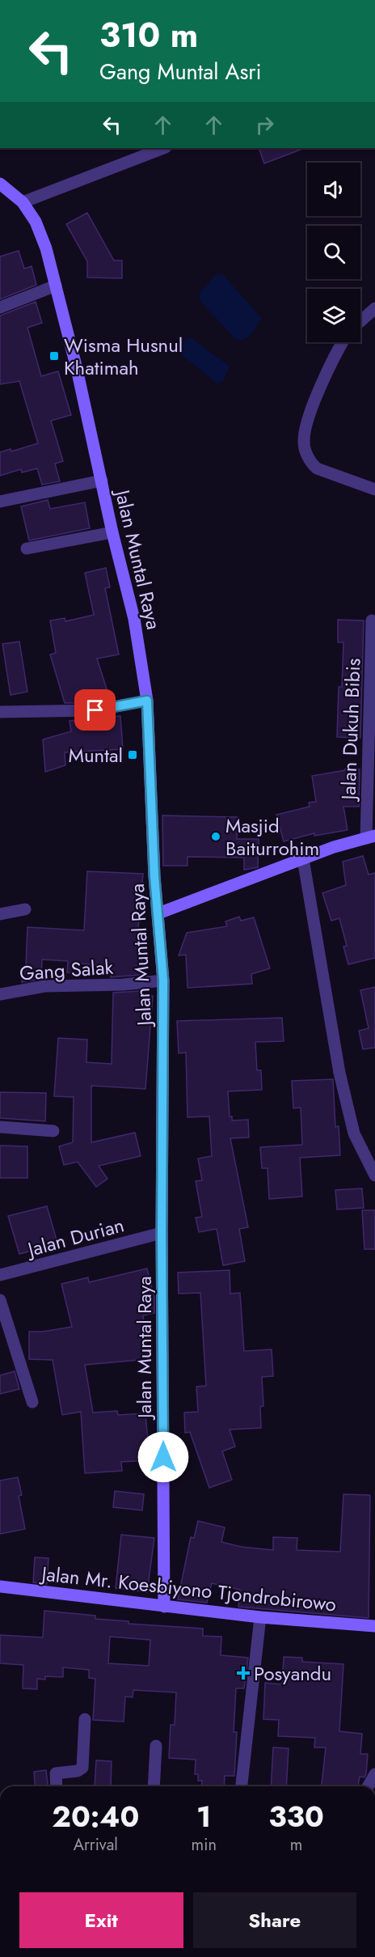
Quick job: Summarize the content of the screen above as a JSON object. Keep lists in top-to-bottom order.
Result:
{
  "streets": {
    "main road": ["Jalan Muntal Raya", "Jalan Mr. Koesbiyono Tjondrobirowo"],
    "street": ["Jalan Dukuh Bibis", "Gang Salak", "Jalan Durian"]
  },
  "crossings": [
    ["Jalan Muntal Raya", "Gang Salak"],
    ["Jalan Muntal Raya", "Jalan Durian"],
    ["Jalan Muntal Raya", "Jalan Mr. Koesbiyono Tjondrobirowo"]
  ],
  "places": {
    "transit": ["Wisma Husnul Khatimah", "Muntal"],
    "other": ["Masjid Baiturrohim"],
    "health": ["Posyandu"]
  },
  "page": {
    "turn": ["310 m", "Gang Muntal Asri"],
    "eta": [
      "20:40",
      "Arrival",
      "1",
      "min",
      "330",
      "m"
    ],
    "buttons": ["Exit", "Share"]
  }
}
